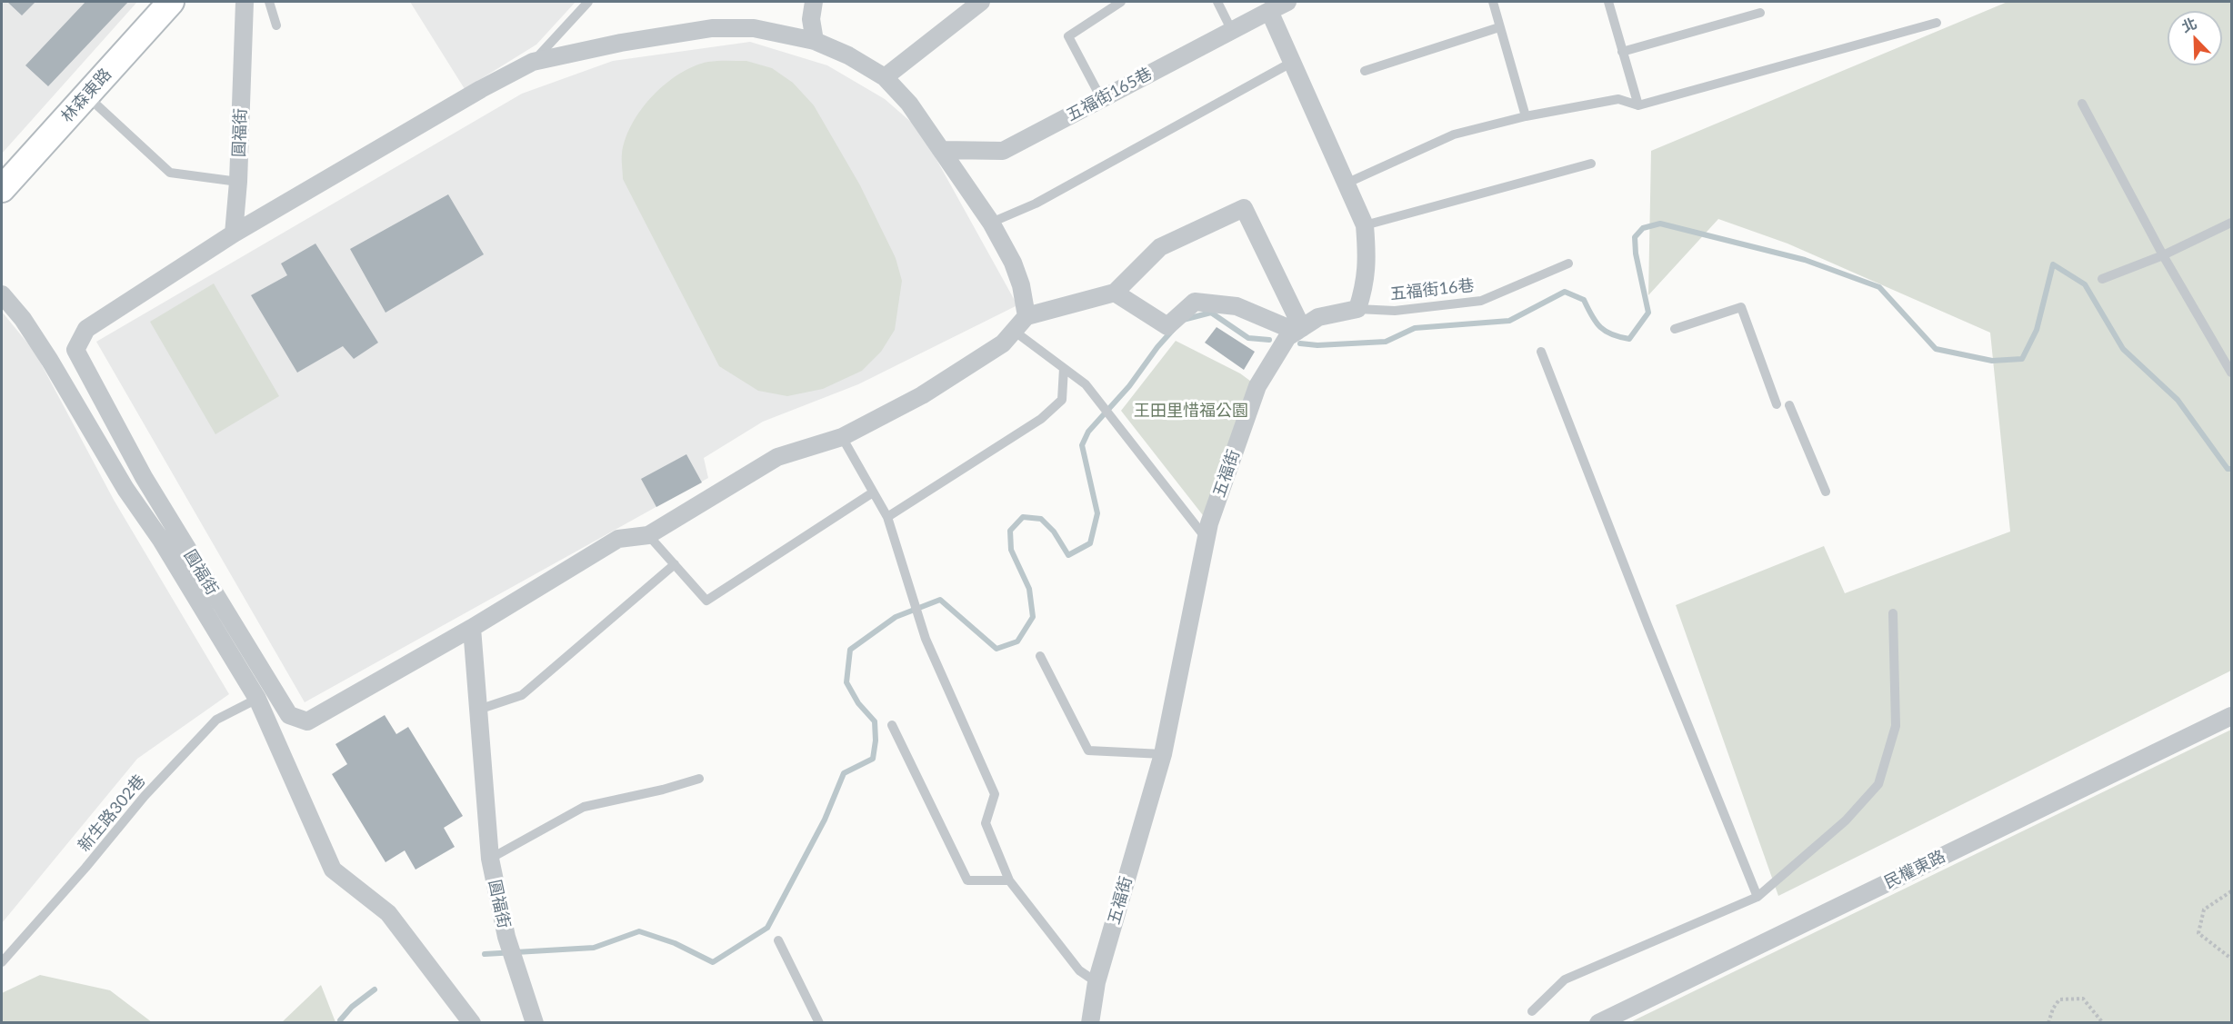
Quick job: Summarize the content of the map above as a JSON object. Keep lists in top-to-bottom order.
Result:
{
  "streets": {
    "main road": ["林森東路"],
    "street": [
      "五福街165巷",
      "圓福街",
      "五福街",
      "民權東路"
    ],
    "lane": ["五福街16巷", "新生路302巷"]
  },
  "crossings": [
    ["圓福街", "新生路302巷"],
    ["五福街16巷", "五福街"]
  ],
  "parks": ["王田里惜福公園"],
  "north": "top left"
}
